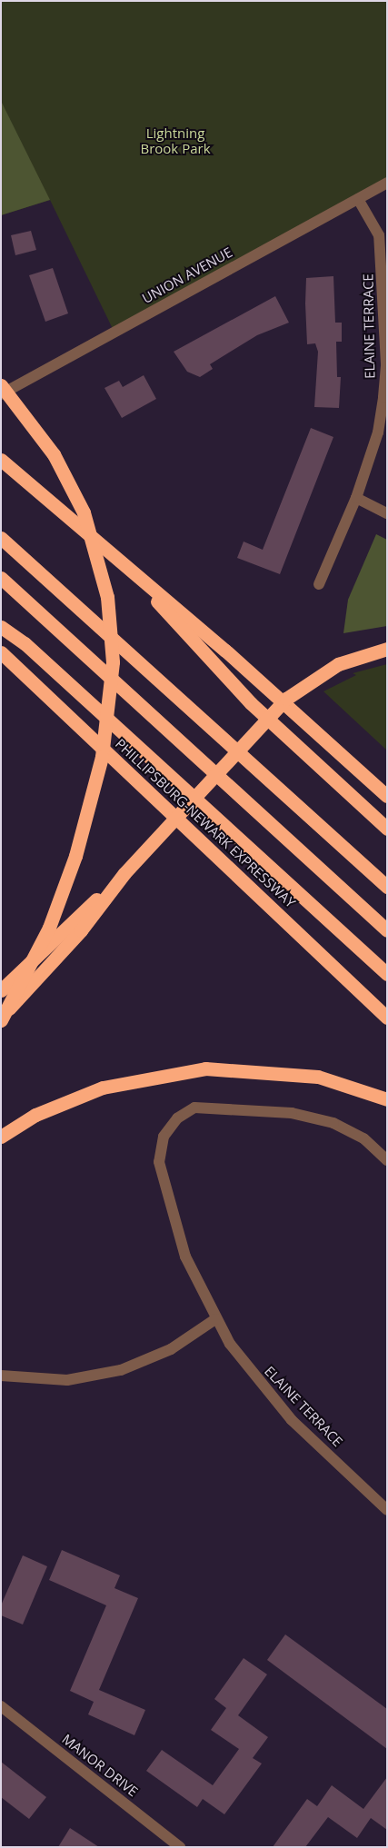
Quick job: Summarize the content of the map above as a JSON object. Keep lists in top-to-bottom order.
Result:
{
  "streets": {
    "highway": ["PHILLIPSBURG-NEWARK EXPRESSWAY"],
    "street": ["UNION AVENUE", "ELAINE TERRACE", "MANOR DRIVE"]
  },
  "crossings": [
    ["UNION AVENUE", "ELAINE TERRACE"]
  ],
  "parks": ["Lightning Brook Park"]
}
